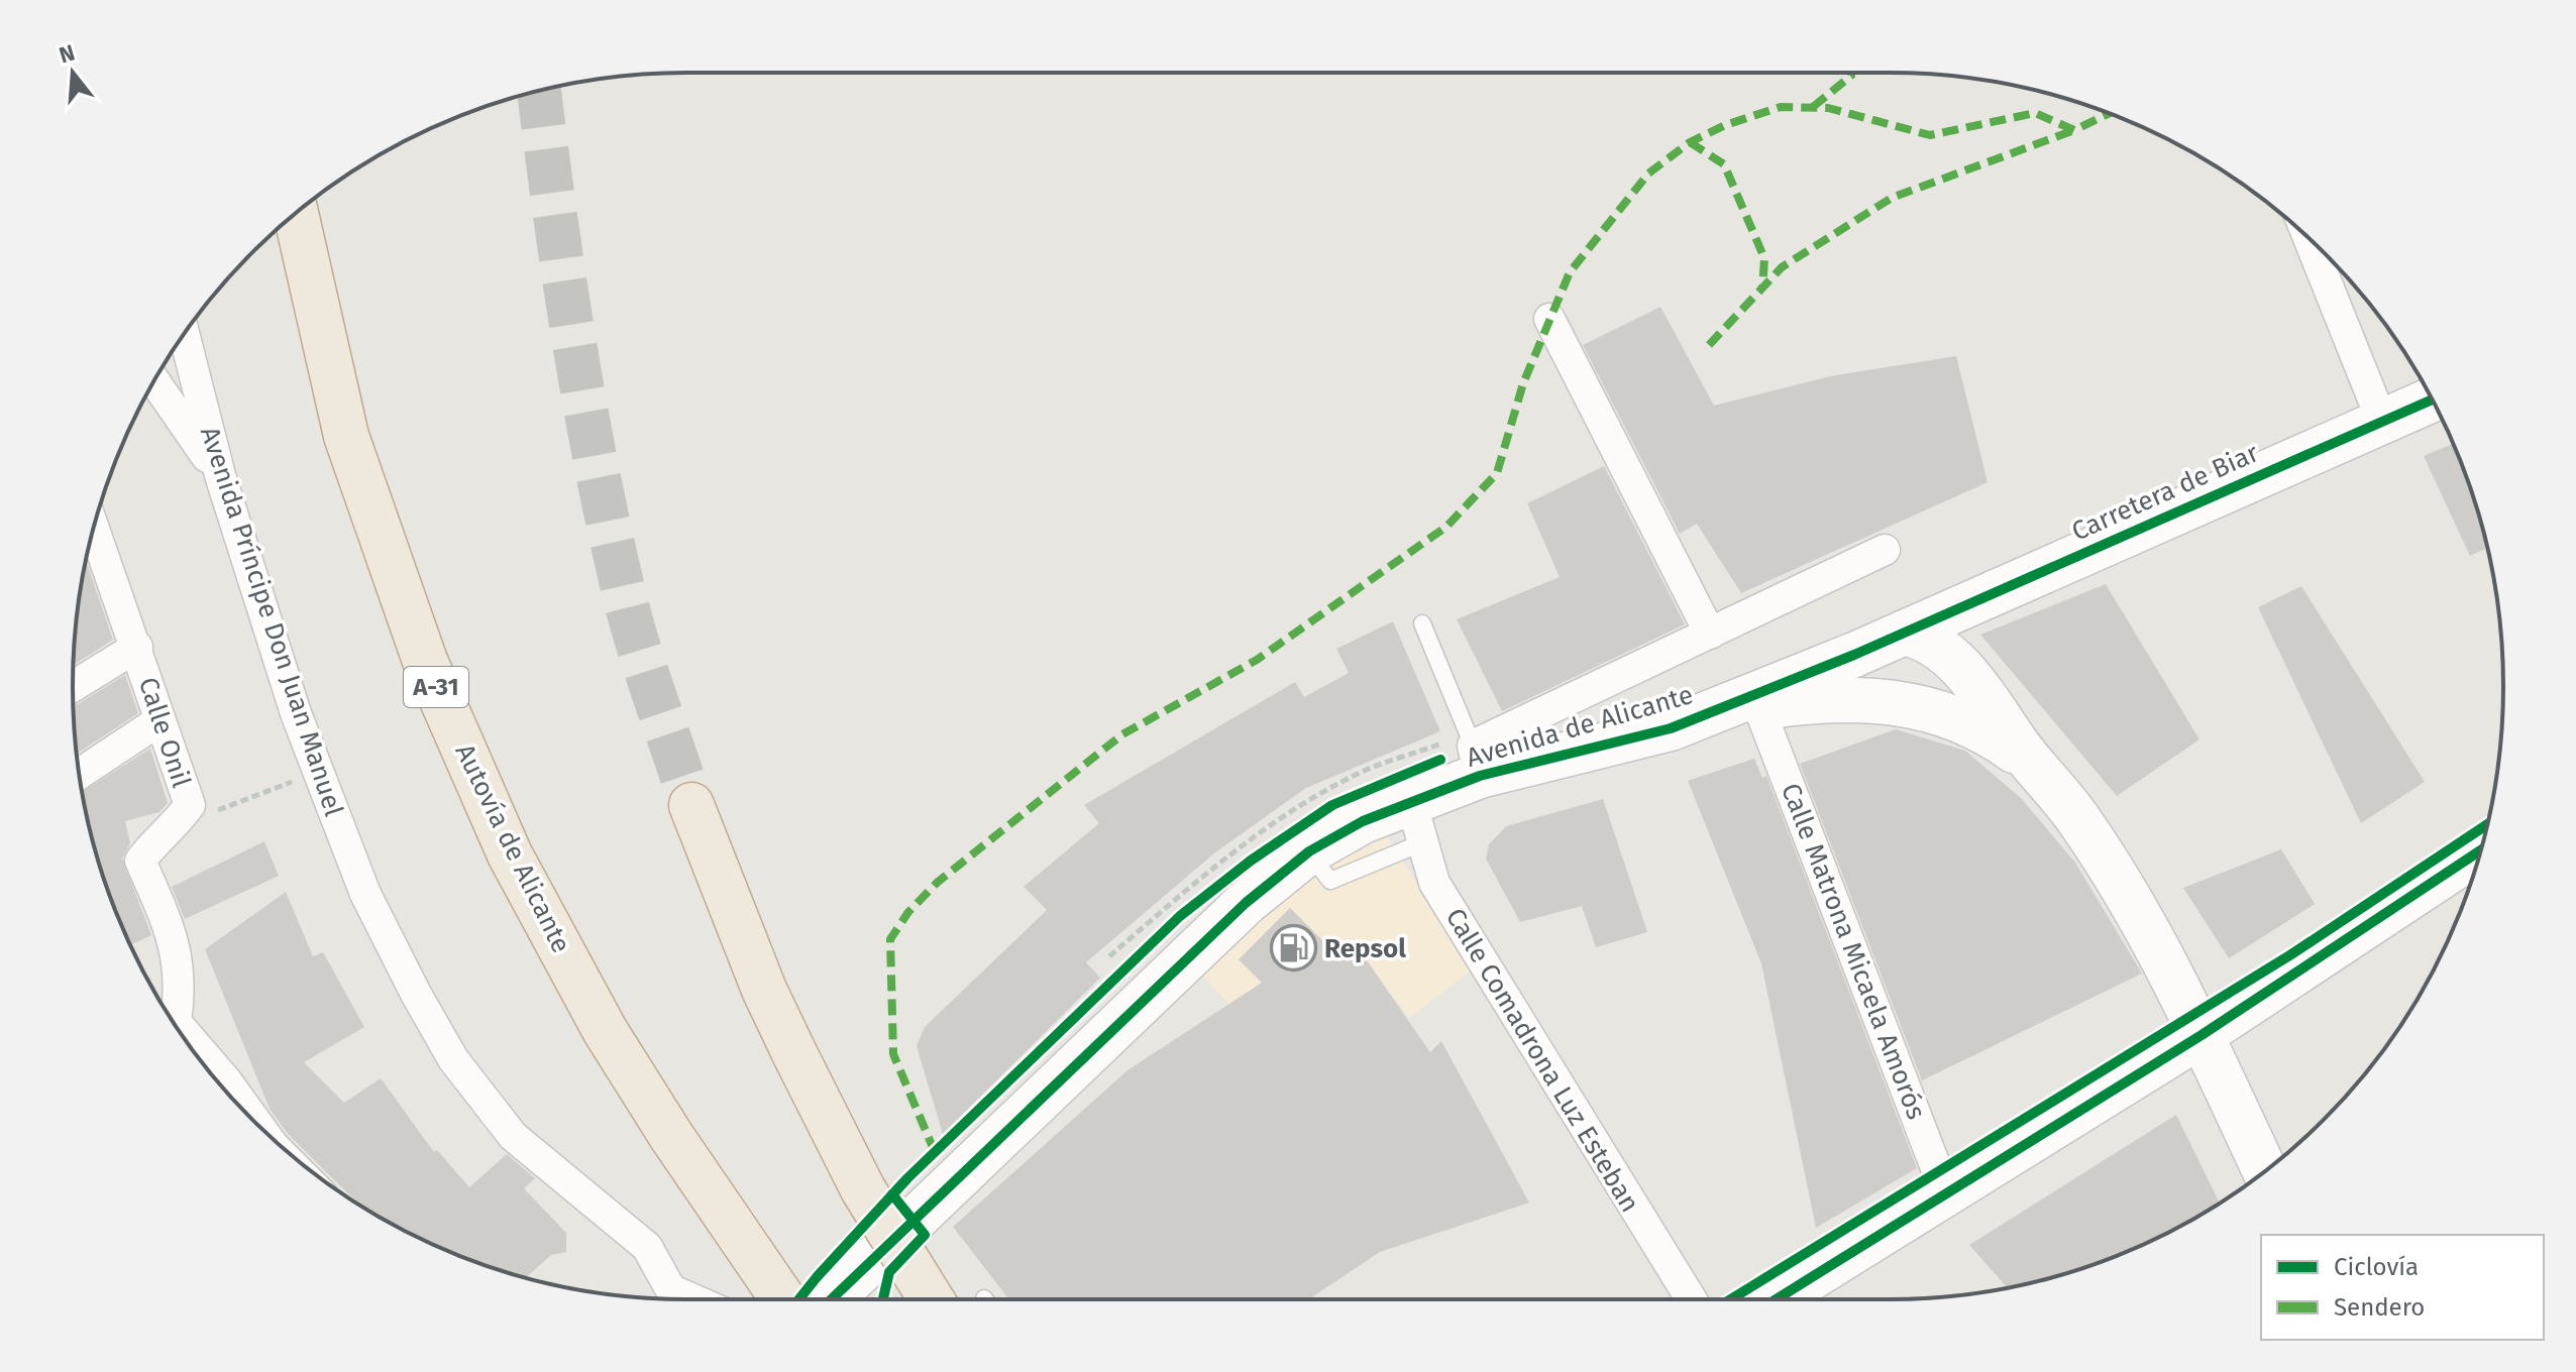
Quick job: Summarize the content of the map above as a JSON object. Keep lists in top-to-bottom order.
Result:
{
  "streets": {
    "highway": ["A-31", "Autovía de Alicante"],
    "main road": ["Carretera de Biar", "Avenida de Alicante"],
    "street": [
      "Avenida Príncipe Don Juan Manuel",
      "Calle Onil",
      "Calle Matrona Micaela Amorós",
      "Calle Comadrona Luz Esteban"
    ]
  },
  "crossings": [
    ["Carretera de Biar", "Avenida de Alicante"],
    ["Avenida de Alicante", "Calle Matrona Micaela Amorós"],
    ["Avenida de Alicante", "Calle Comadrona Luz Esteban"]
  ],
  "places": {
    "fuel station": ["Repsol"]
  },
  "legend": ["Ciclovía", "Sendero"],
  "north": "top"
}
